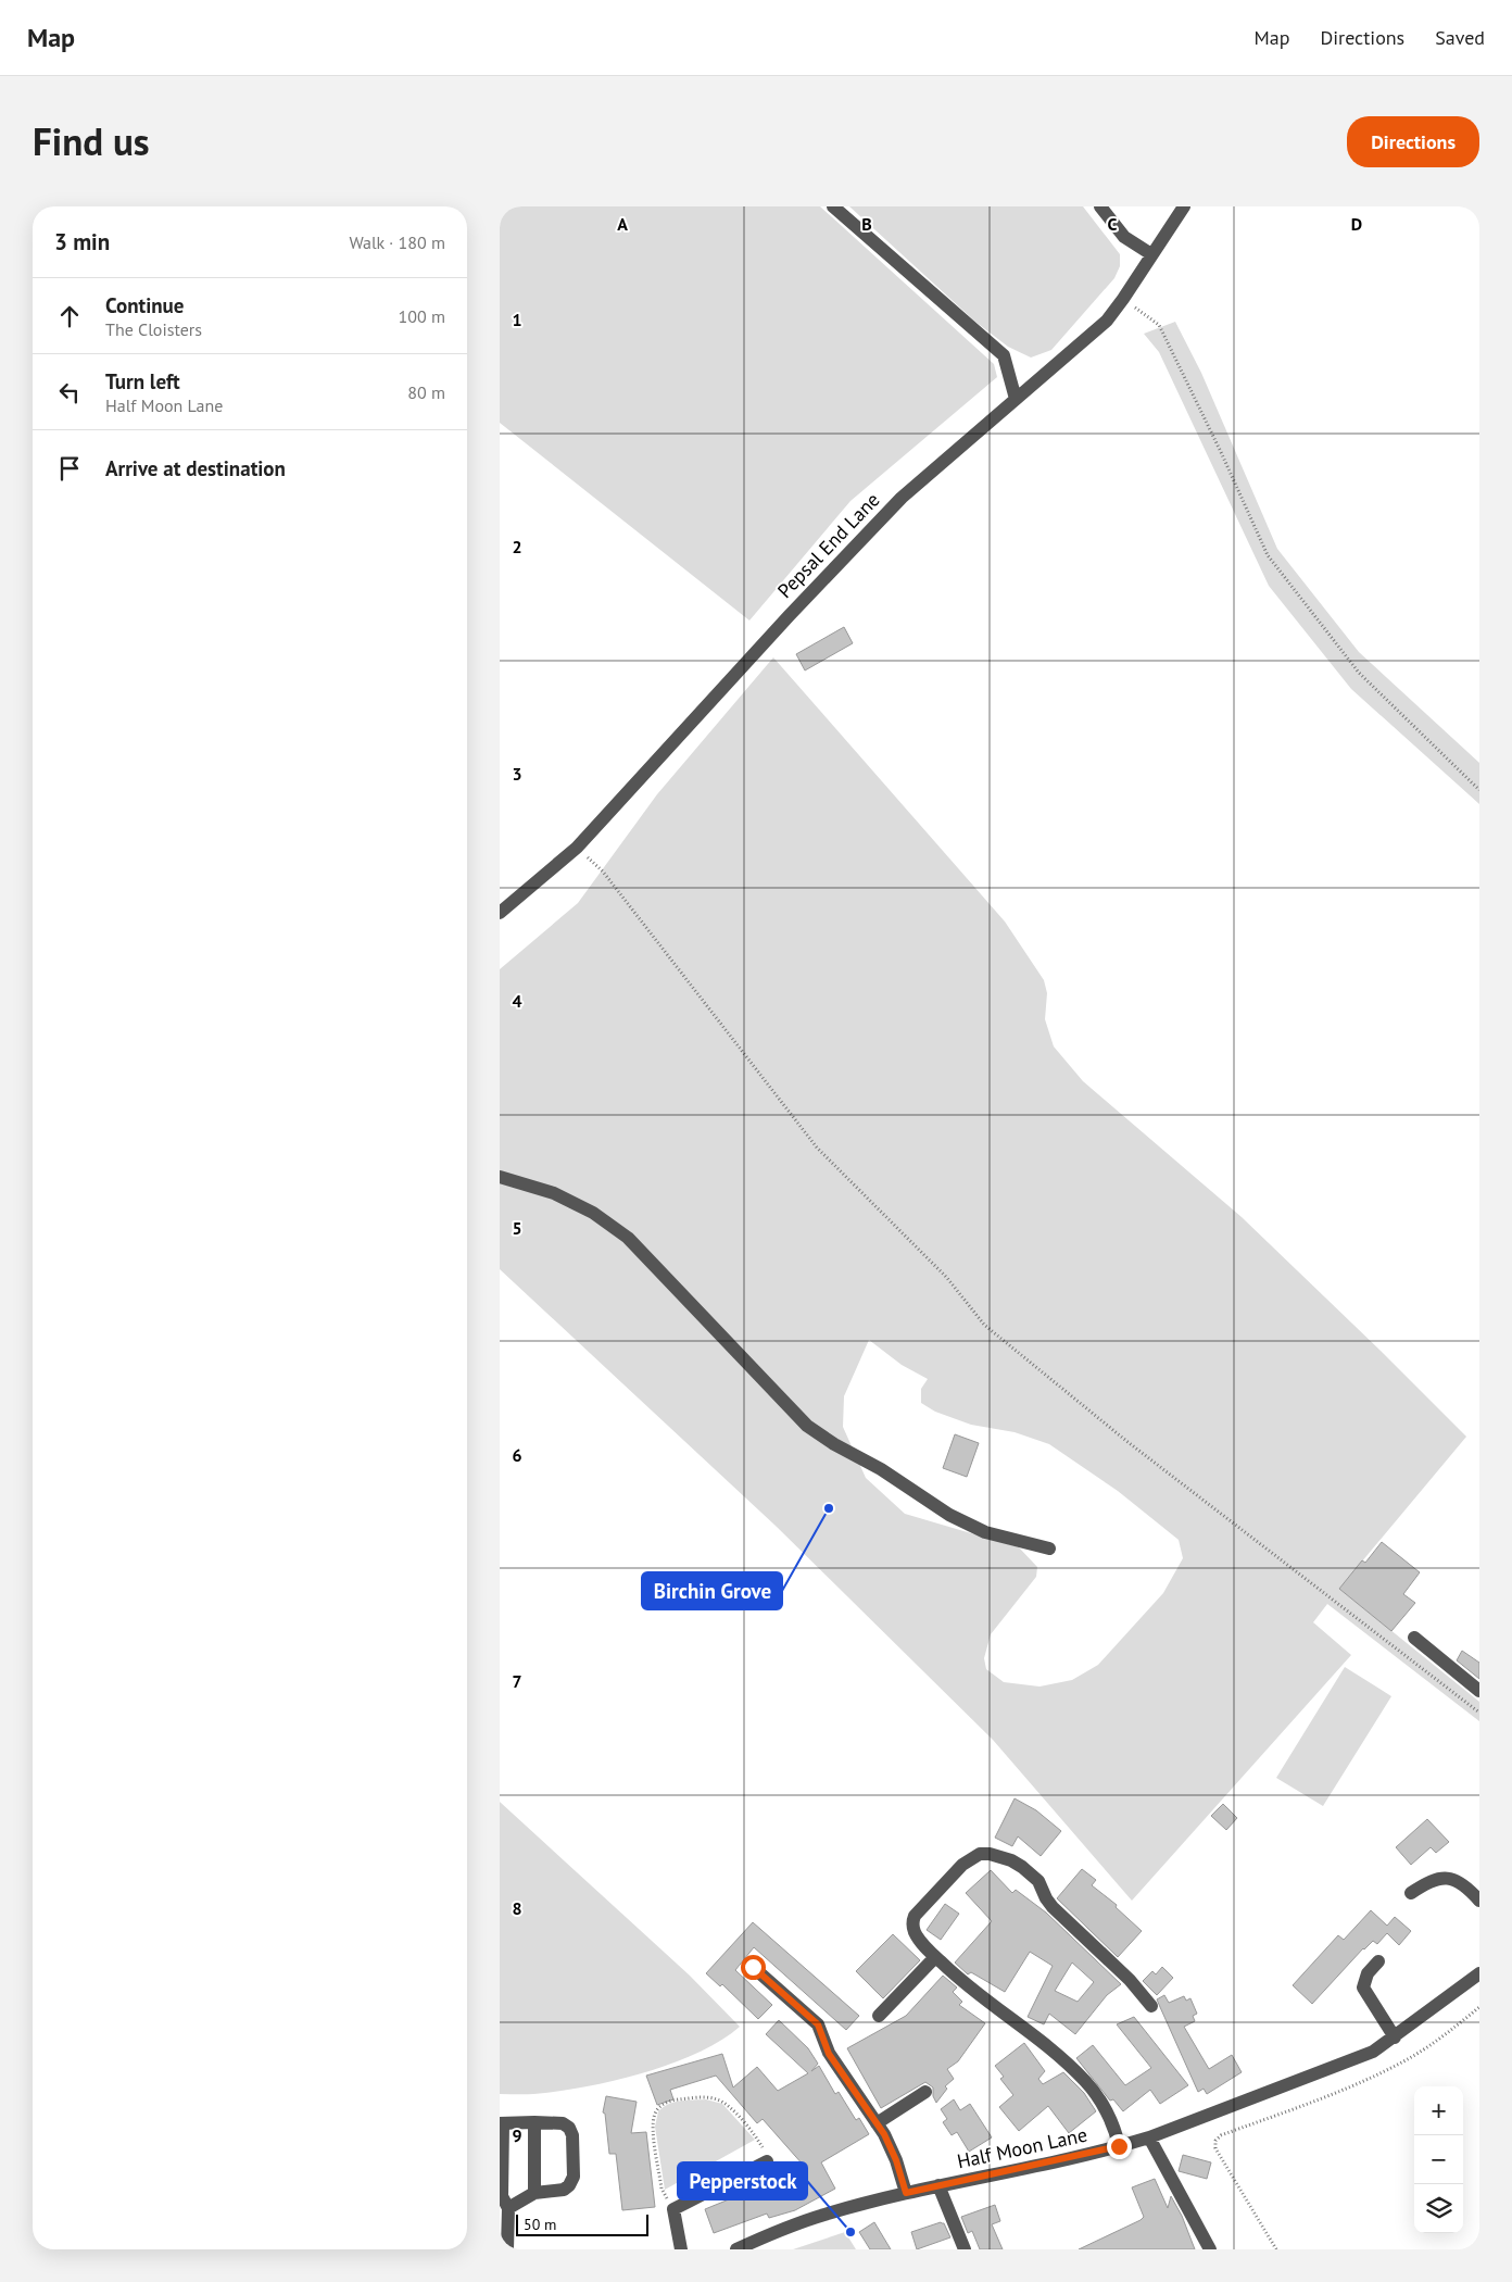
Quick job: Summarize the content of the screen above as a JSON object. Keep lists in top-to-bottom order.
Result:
{
  "streets": {
    "street": ["Pepsal End Lane", "Half Moon Lane"]
  },
  "places": ["Birchin Grove", "Pepperstock"],
  "scale_bar": "50 m",
  "page": {
    "header": "Map",
    "nav": ["Map", "Directions", "Saved"],
    "title": "Find us",
    "buttons": "Directions",
    "heading": ["3 min", "Walk · 180 m"],
    "list": [
      ["Continue", "The Cloisters", "100 m"],
      ["Turn left", "Half Moon Lane", "80 m"],
      "Arrive at destination"
    ],
    "map_buttons": ["+", "−"],
    "scale": "50 m"
  },
  "grid": {
    "columns": [
      "A",
      "B",
      "C",
      "D"
    ],
    "rows": [
      "1",
      "2",
      "3",
      "4",
      "5",
      "6",
      "7",
      "8",
      "9"
    ]
  }
}
